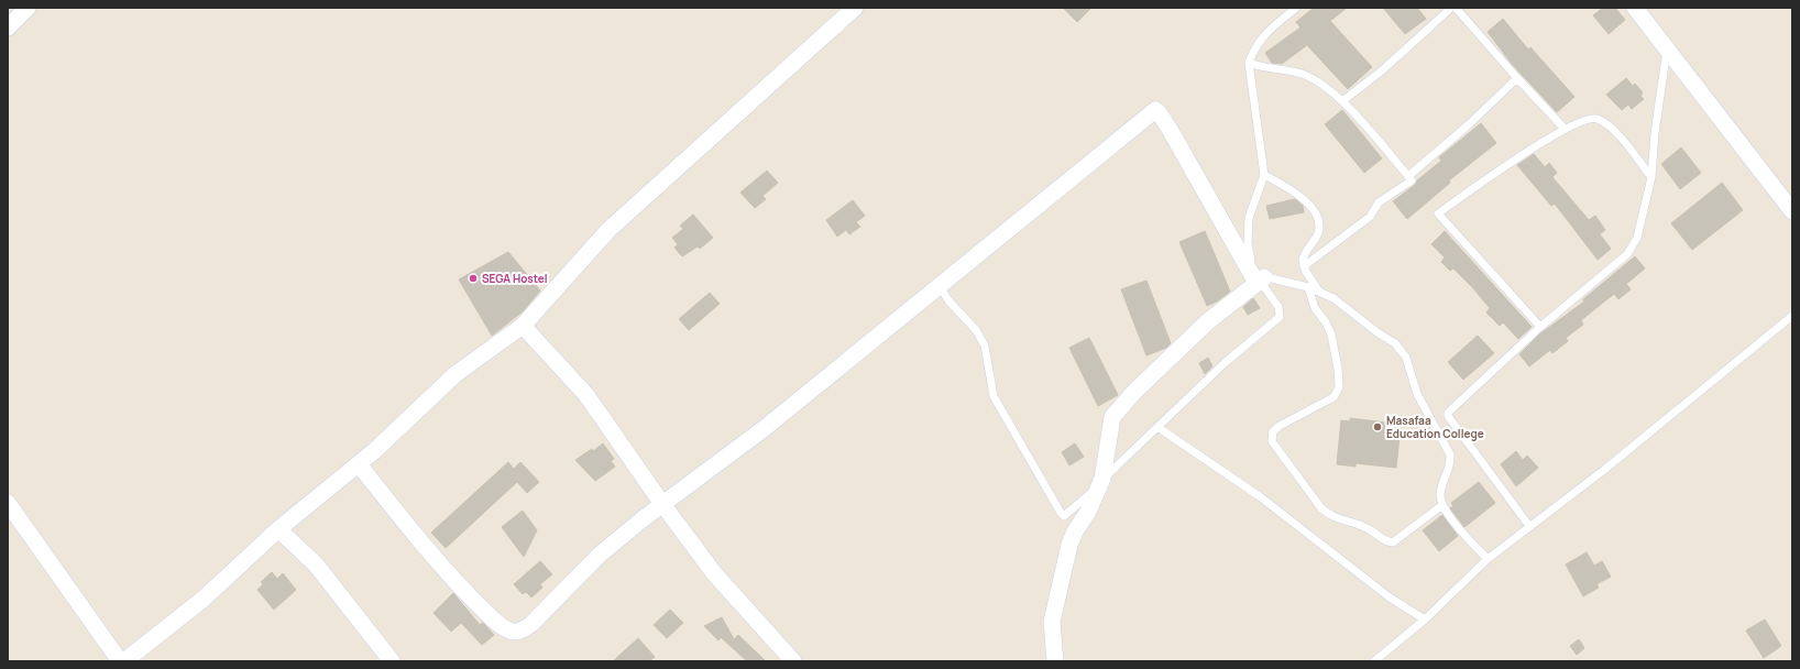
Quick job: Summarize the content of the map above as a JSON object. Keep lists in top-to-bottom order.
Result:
{
  "places": ["SEGA Hostel", "Masafaa Education College"]
}
